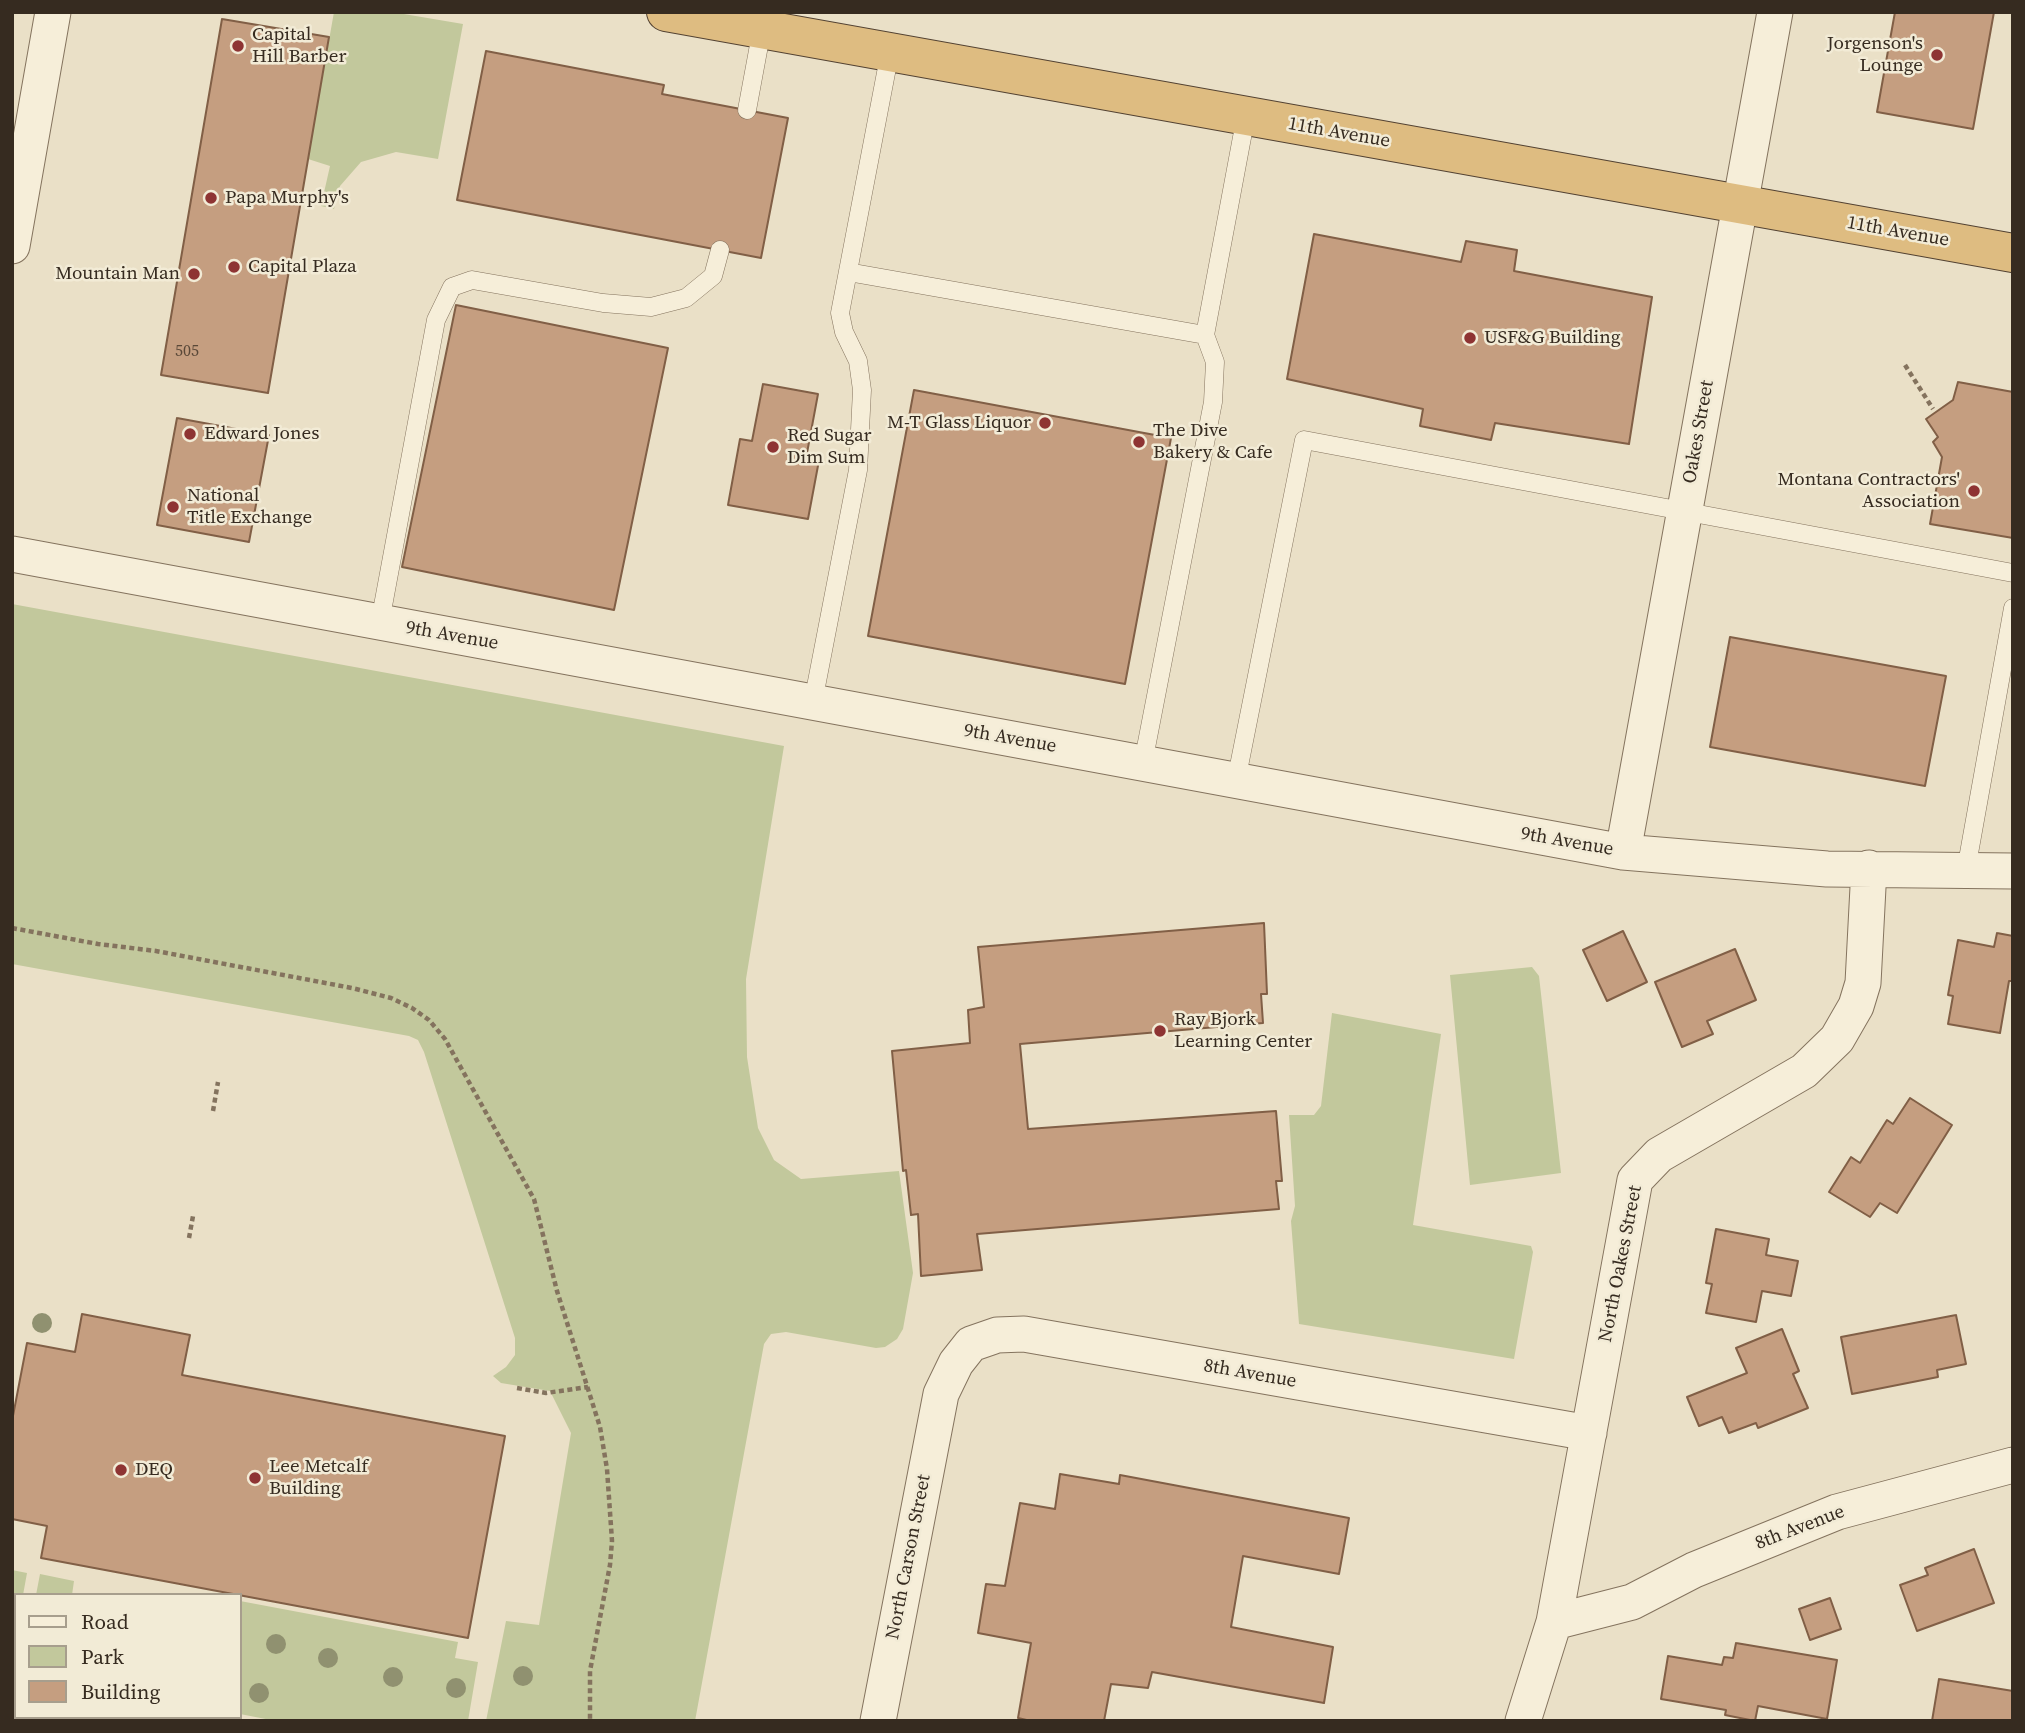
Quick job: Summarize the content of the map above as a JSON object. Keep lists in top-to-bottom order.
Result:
{
  "streets": {
    "highway": ["11th Avenue"],
    "street": [
      "Oakes Street",
      "9th Avenue",
      "North Oakes Street",
      "8th Avenue",
      "North Carson Street"
    ]
  },
  "crossings": [
    ["11th Avenue", "Oakes Street"],
    ["Oakes Street", "9th Avenue"],
    ["9th Avenue", "North Oakes Street"],
    ["North Oakes Street", "8th Avenue"],
    ["8th Avenue", "North Carson Street"]
  ],
  "places": [
    "Capital Hill Barber",
    "Jorgenson's Lounge",
    "Papa Murphy's",
    "Capital Plaza",
    "Mountain Man",
    "USF&G Building",
    "M-T Glass Liquor",
    "Edward Jones",
    "The Dive Bakery & Cafe",
    "Red Sugar Dim Sum",
    "Montana Contractors' Association",
    "National Title Exchange",
    "Ray Bjork Learning Center",
    "DEQ",
    "Lee Metcalf Building"
  ],
  "house_numbers": ["505"],
  "legend": ["Road", "Park", "Building"]
}
